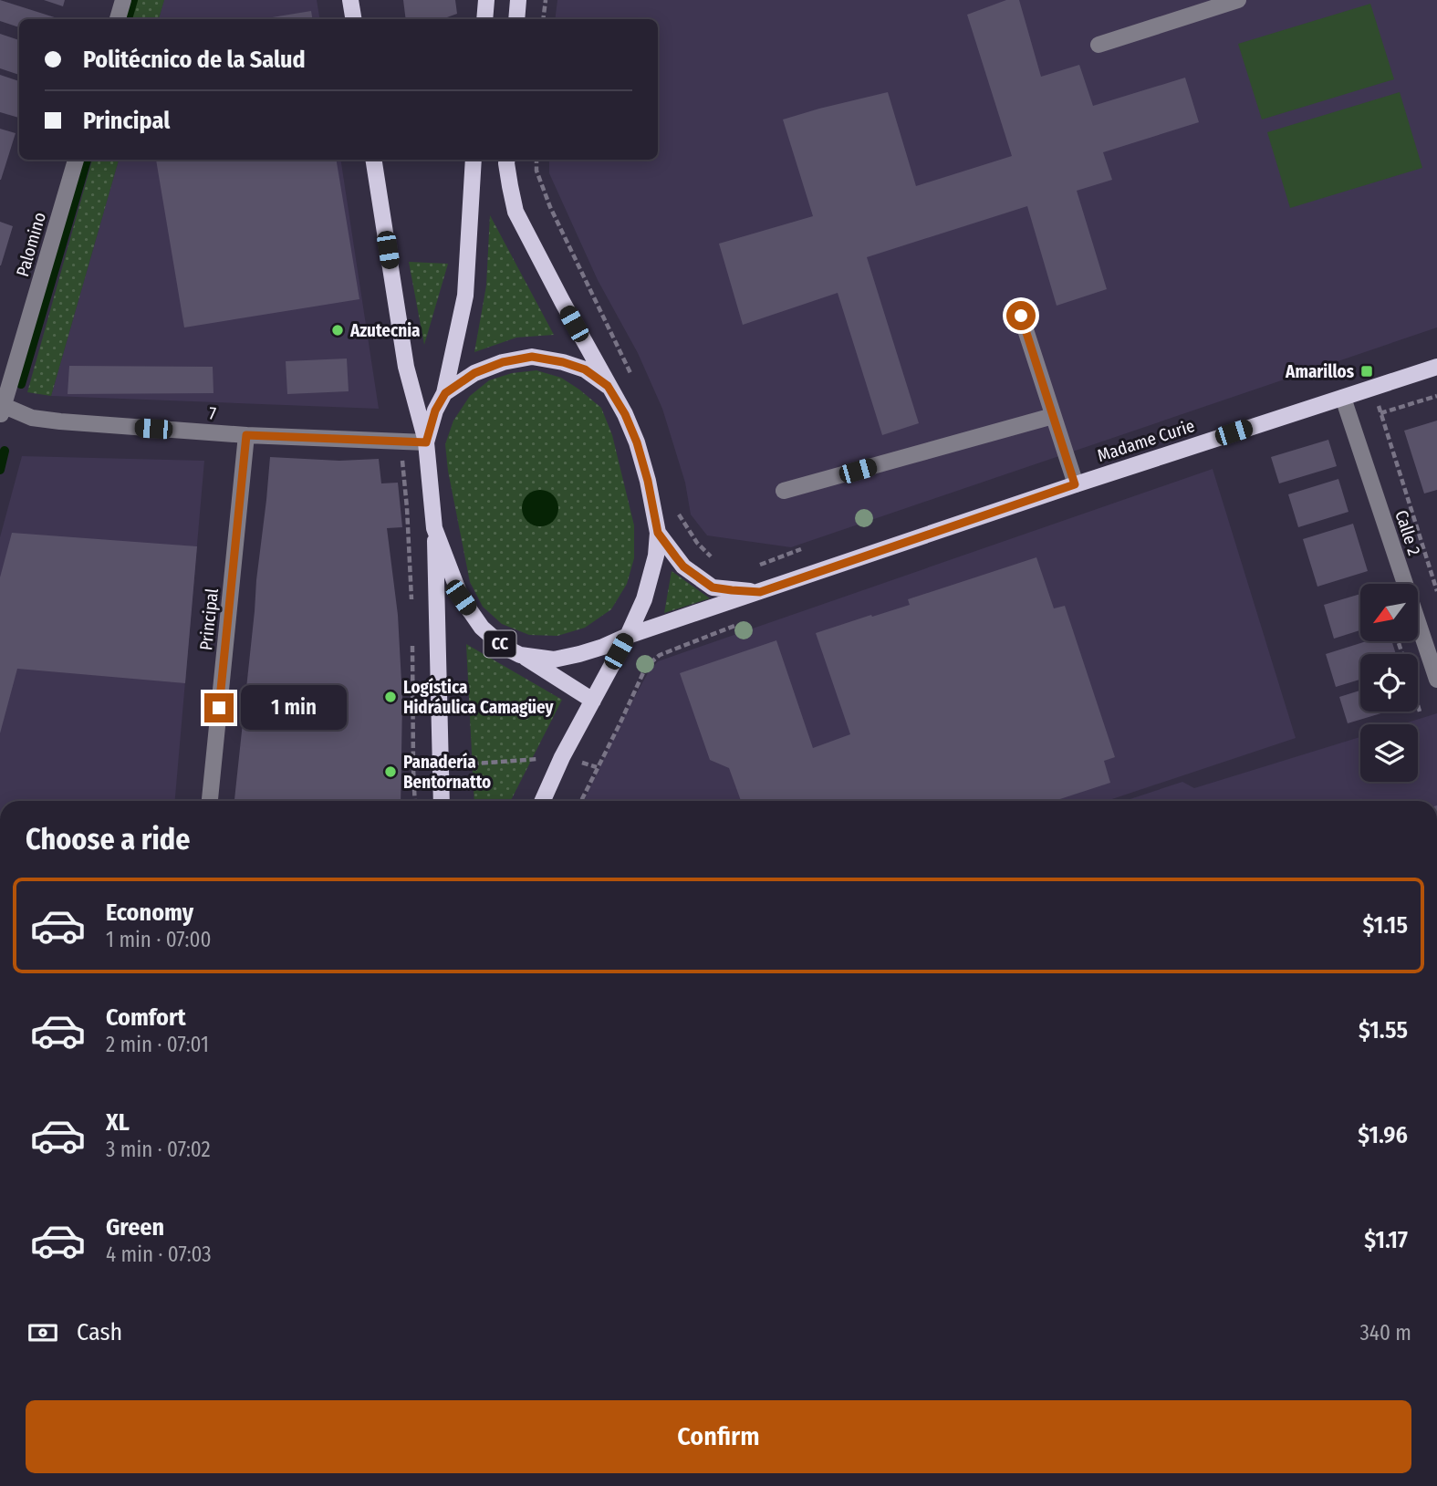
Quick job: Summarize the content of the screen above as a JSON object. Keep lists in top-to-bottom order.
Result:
{
  "streets": {
    "main road": ["Madame Curie", "CC"],
    "street": [
      "Palomino",
      "7",
      "Calle 2",
      "Principal"
    ]
  },
  "crossings": [
    ["Palomino", "7"],
    ["7", "Principal"],
    ["7", "CC"],
    ["Madame Curie", "Calle 2"],
    ["Madame Curie", "CC"]
  ],
  "places": {
    "other": ["Azutecnia", "Logística Hidráulica Camagüey", "Panadería Bentornatto"],
    "transit": ["Amarillos"]
  },
  "north": "bottom left",
  "page": {
    "banner": ["Politécnico de la Salud", "Principal"],
    "bubble": "1 min",
    "heading": "Choose a ride",
    "list": [
      {
        "name": "Economy",
        "note": "1 min · 07:00",
        "value": "$1.15"
      },
      {
        "name": "Comfort",
        "note": "2 min · 07:01",
        "value": "$1.55"
      },
      {
        "name": "XL",
        "note": "3 min · 07:02",
        "value": "$1.96"
      },
      {
        "name": "Green",
        "note": "4 min · 07:03",
        "value": "$1.17"
      }
    ],
    "pay": ["Cash", "340 m"],
    "buttons": "Confirm"
  }
}
